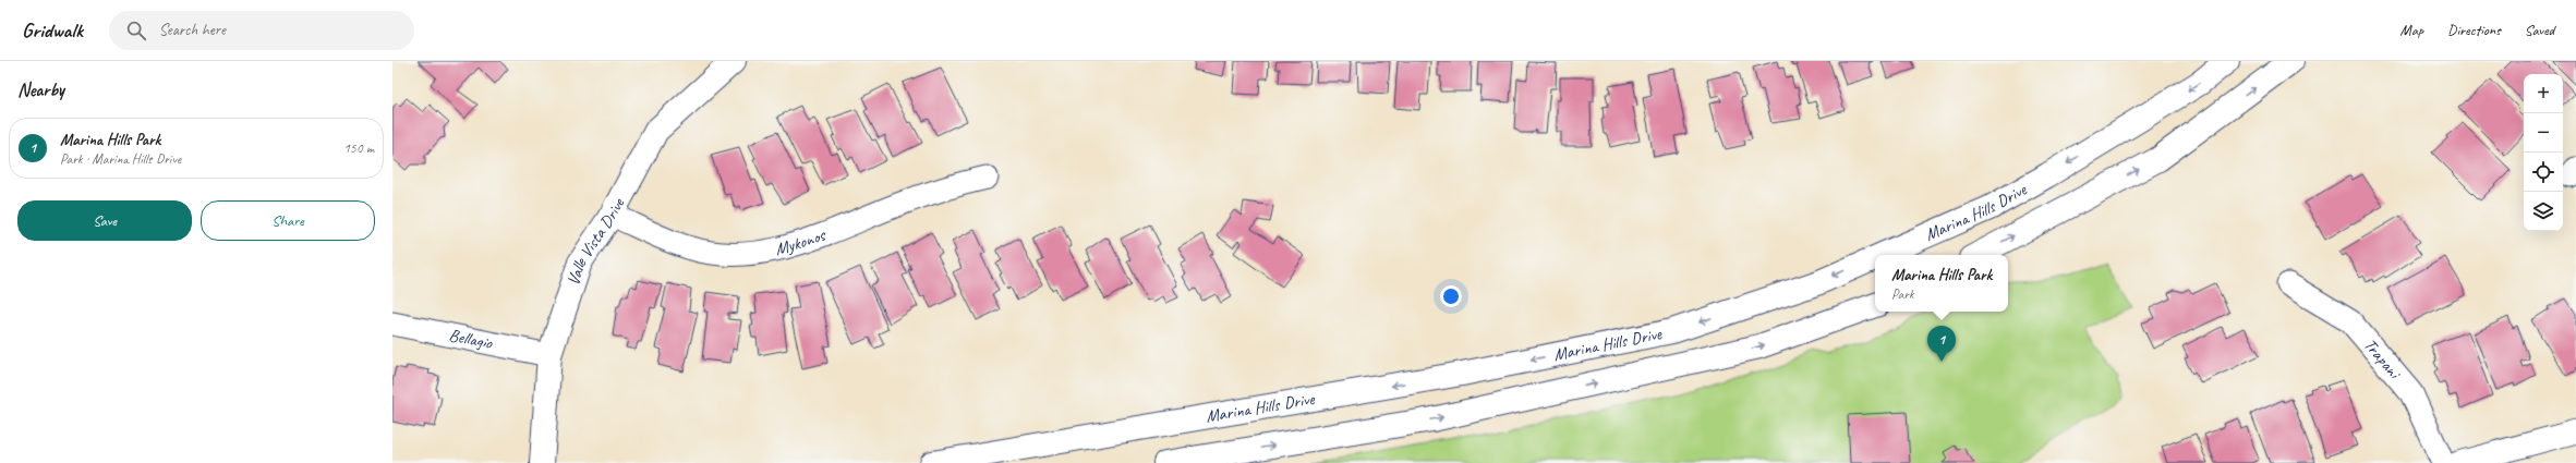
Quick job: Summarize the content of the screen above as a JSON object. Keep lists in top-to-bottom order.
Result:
{
  "streets": {
    "street": [
      "Marina Hills Drive",
      "Mykonos",
      "Valle Vista Drive",
      "Bellagio",
      "Trapani"
    ]
  },
  "crossings": [
    ["Mykonos", "Valle Vista Drive"],
    ["Valle Vista Drive", "Bellagio"]
  ],
  "page": {
    "header": "Gridwalk",
    "search": "Search here",
    "nav": ["Map", "Directions", "Saved"],
    "heading": "Nearby",
    "map_buttons": ["+", "−"],
    "list": [
      {
        "mark": "1",
        "name": "Marina Hills Park",
        "note": "Park · Marina Hills Drive",
        "value": "150 m"
      }
    ],
    "buttons": ["Save", "Share"],
    "popup": ["Marina Hills Park", "Park"],
    "pins": "1"
  }
}
